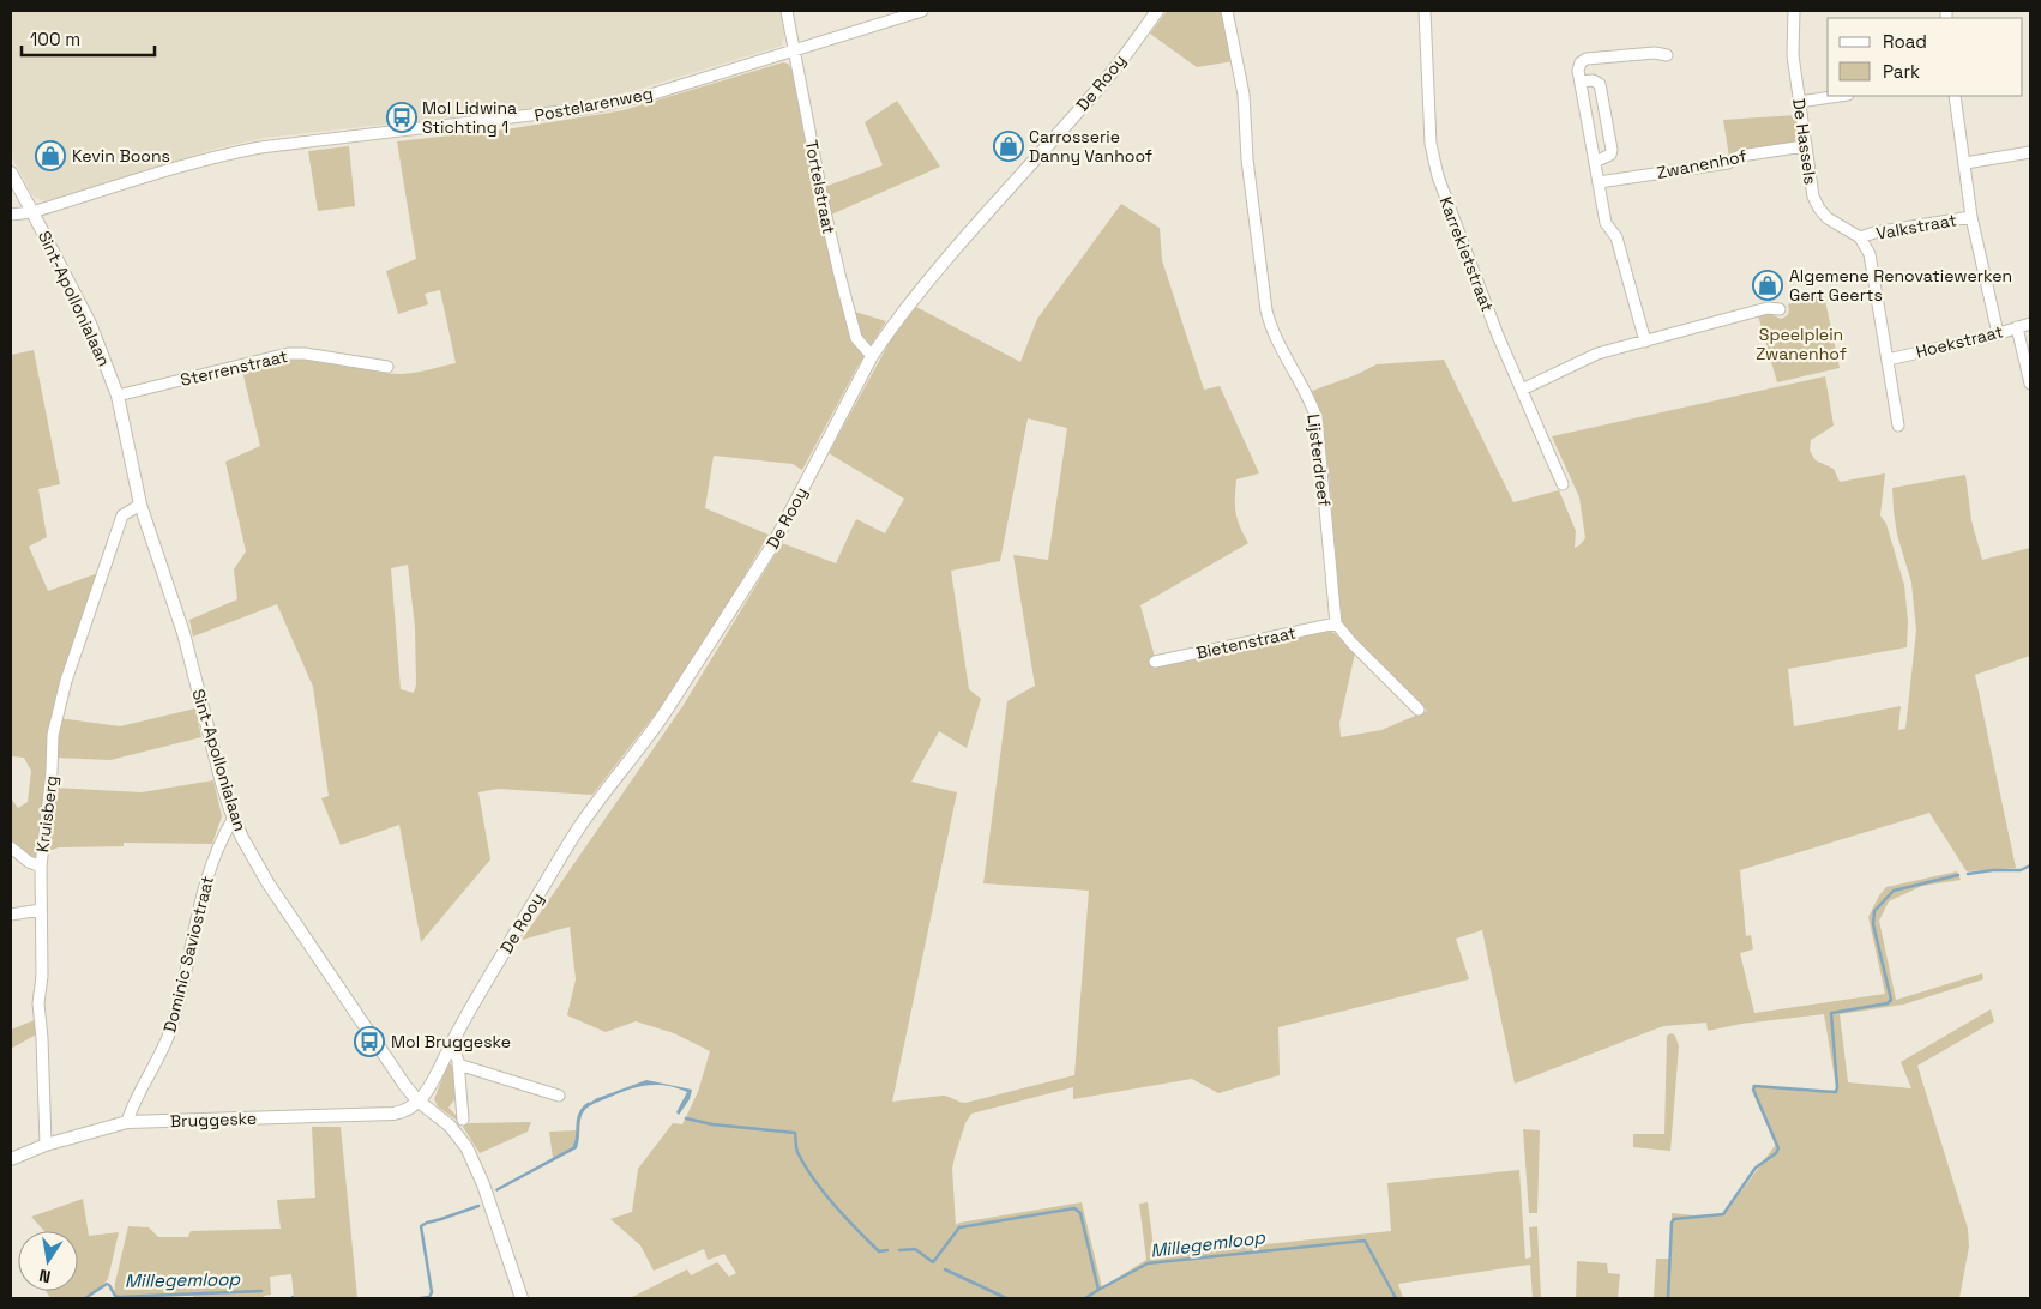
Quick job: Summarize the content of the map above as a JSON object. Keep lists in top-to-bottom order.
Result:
{
  "streets": {
    "street": [
      "De Rooy",
      "Postelarenweg",
      "De Hassels",
      "Zwanenhof",
      "Tortelstraat",
      "Valkstraat",
      "Karrekietstraat",
      "Sint-Apollonialaan",
      "Hoekstraat",
      "Sterrenstraat",
      "Lijsterdreef",
      "Bietenstraat",
      "Kruisberg",
      "Dominic Saviostraat",
      "Bruggeske"
    ]
  },
  "crossings": [
    ["De Rooy", "Tortelstraat"],
    ["De Rooy", "Sint-Apollonialaan"],
    ["De Rooy", "Bruggeske"],
    ["Postelarenweg", "Tortelstraat"],
    ["Postelarenweg", "Sint-Apollonialaan"],
    ["De Hassels", "Zwanenhof"],
    ["De Hassels", "Valkstraat"],
    ["Sint-Apollonialaan", "Sterrenstraat"],
    ["Sint-Apollonialaan", "Kruisberg"],
    ["Sint-Apollonialaan", "Dominic Saviostraat"],
    ["Sint-Apollonialaan", "Bruggeske"],
    ["Lijsterdreef", "Bietenstraat"],
    ["Kruisberg", "Bruggeske"],
    ["Dominic Saviostraat", "Bruggeske"]
  ],
  "water": ["Millegemloop"],
  "parks": ["Speelplein Zwanenhof"],
  "places": {
    "bus stop": ["Mol Lidwina Stichting 1", "Mol Bruggeske"],
    "shop": ["Carrosserie Danny Vanhoof", "Kevin Boons", "Algemene Renovatiewerken Gert Geerts"]
  },
  "legend": ["Road", "Park"],
  "scale_bar": "100 m",
  "north": "bottom"
}
